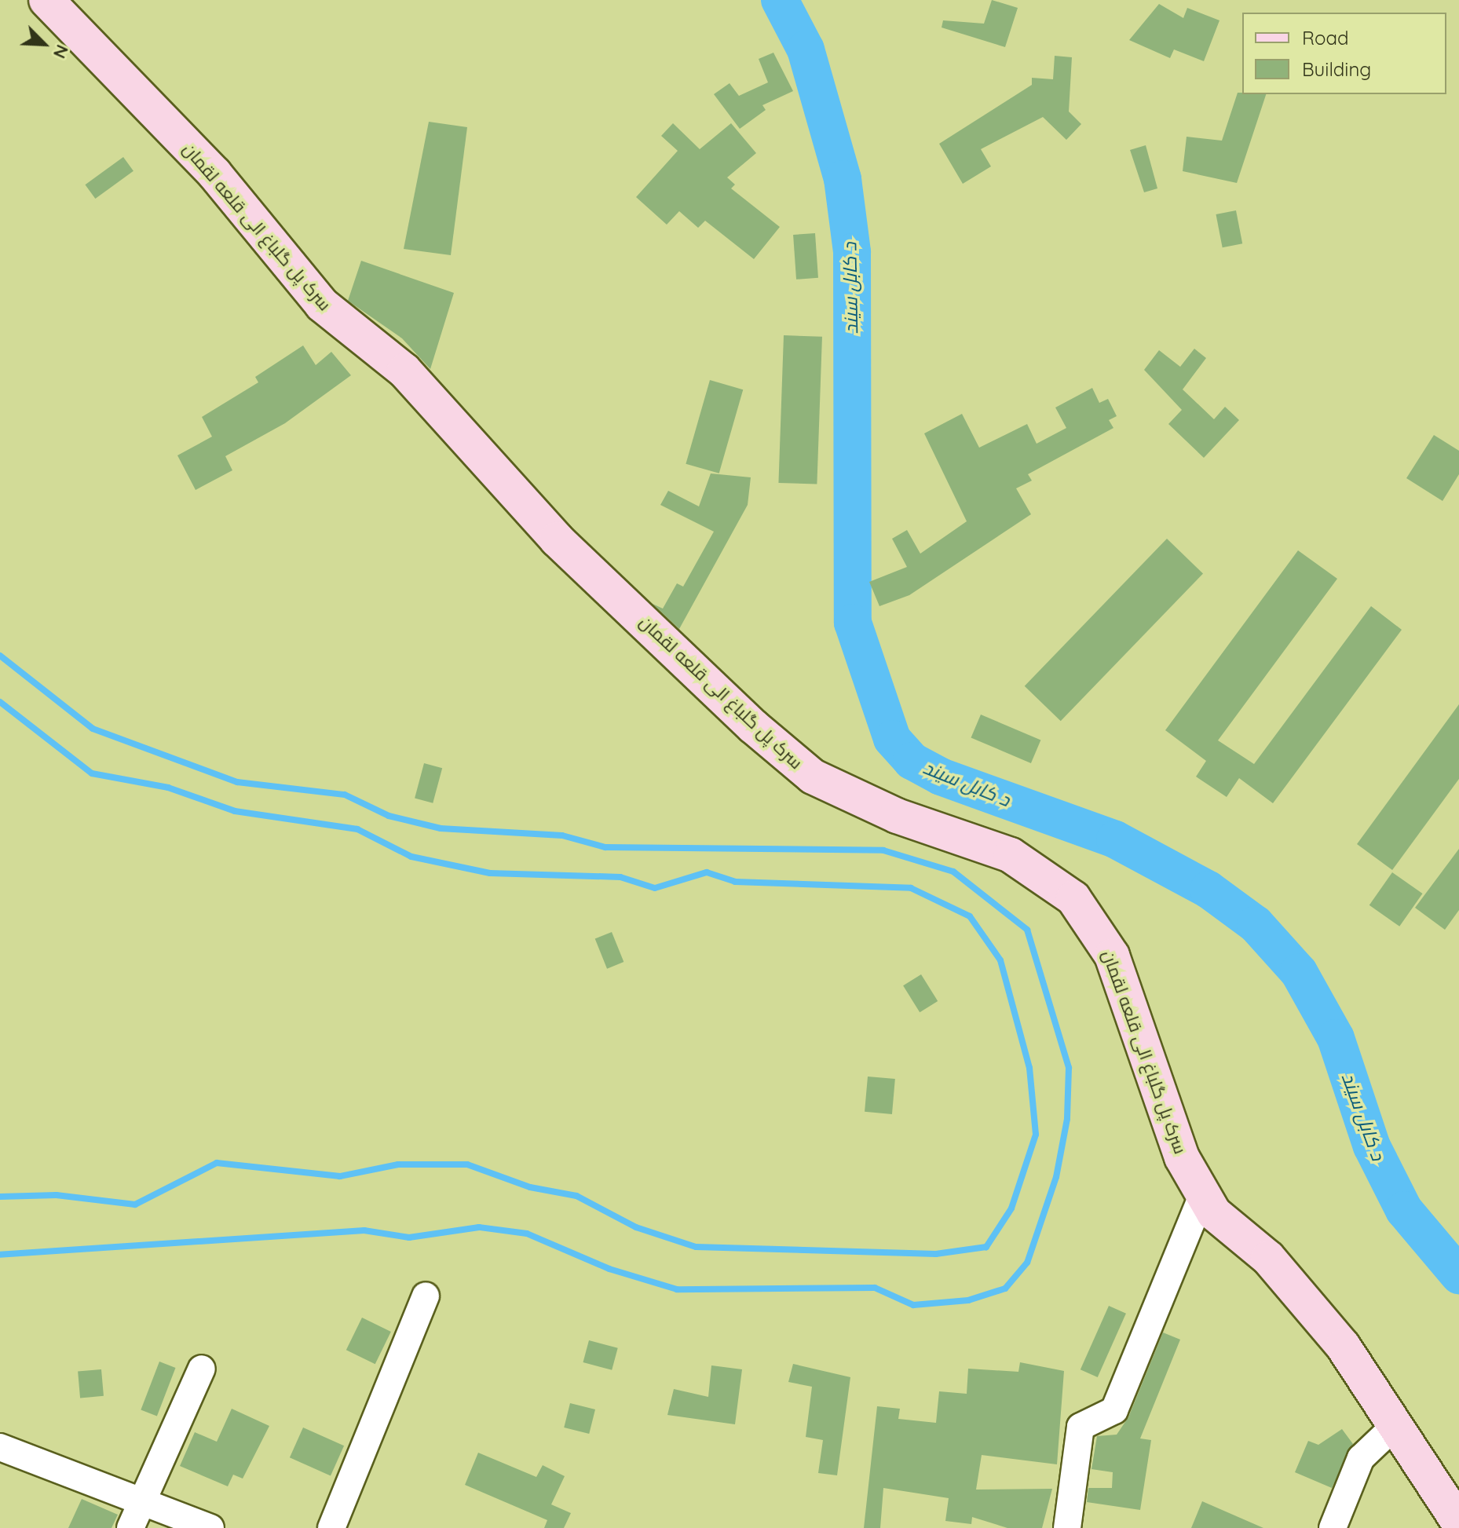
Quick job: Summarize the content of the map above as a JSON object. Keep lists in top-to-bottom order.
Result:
{
  "streets": {
    "street": ["سرک پل گلباغ الی قلعه لقمان"]
  },
  "water": ["د کابل سيند"],
  "legend": ["Road", "Building"],
  "north": "bottom right"
}
